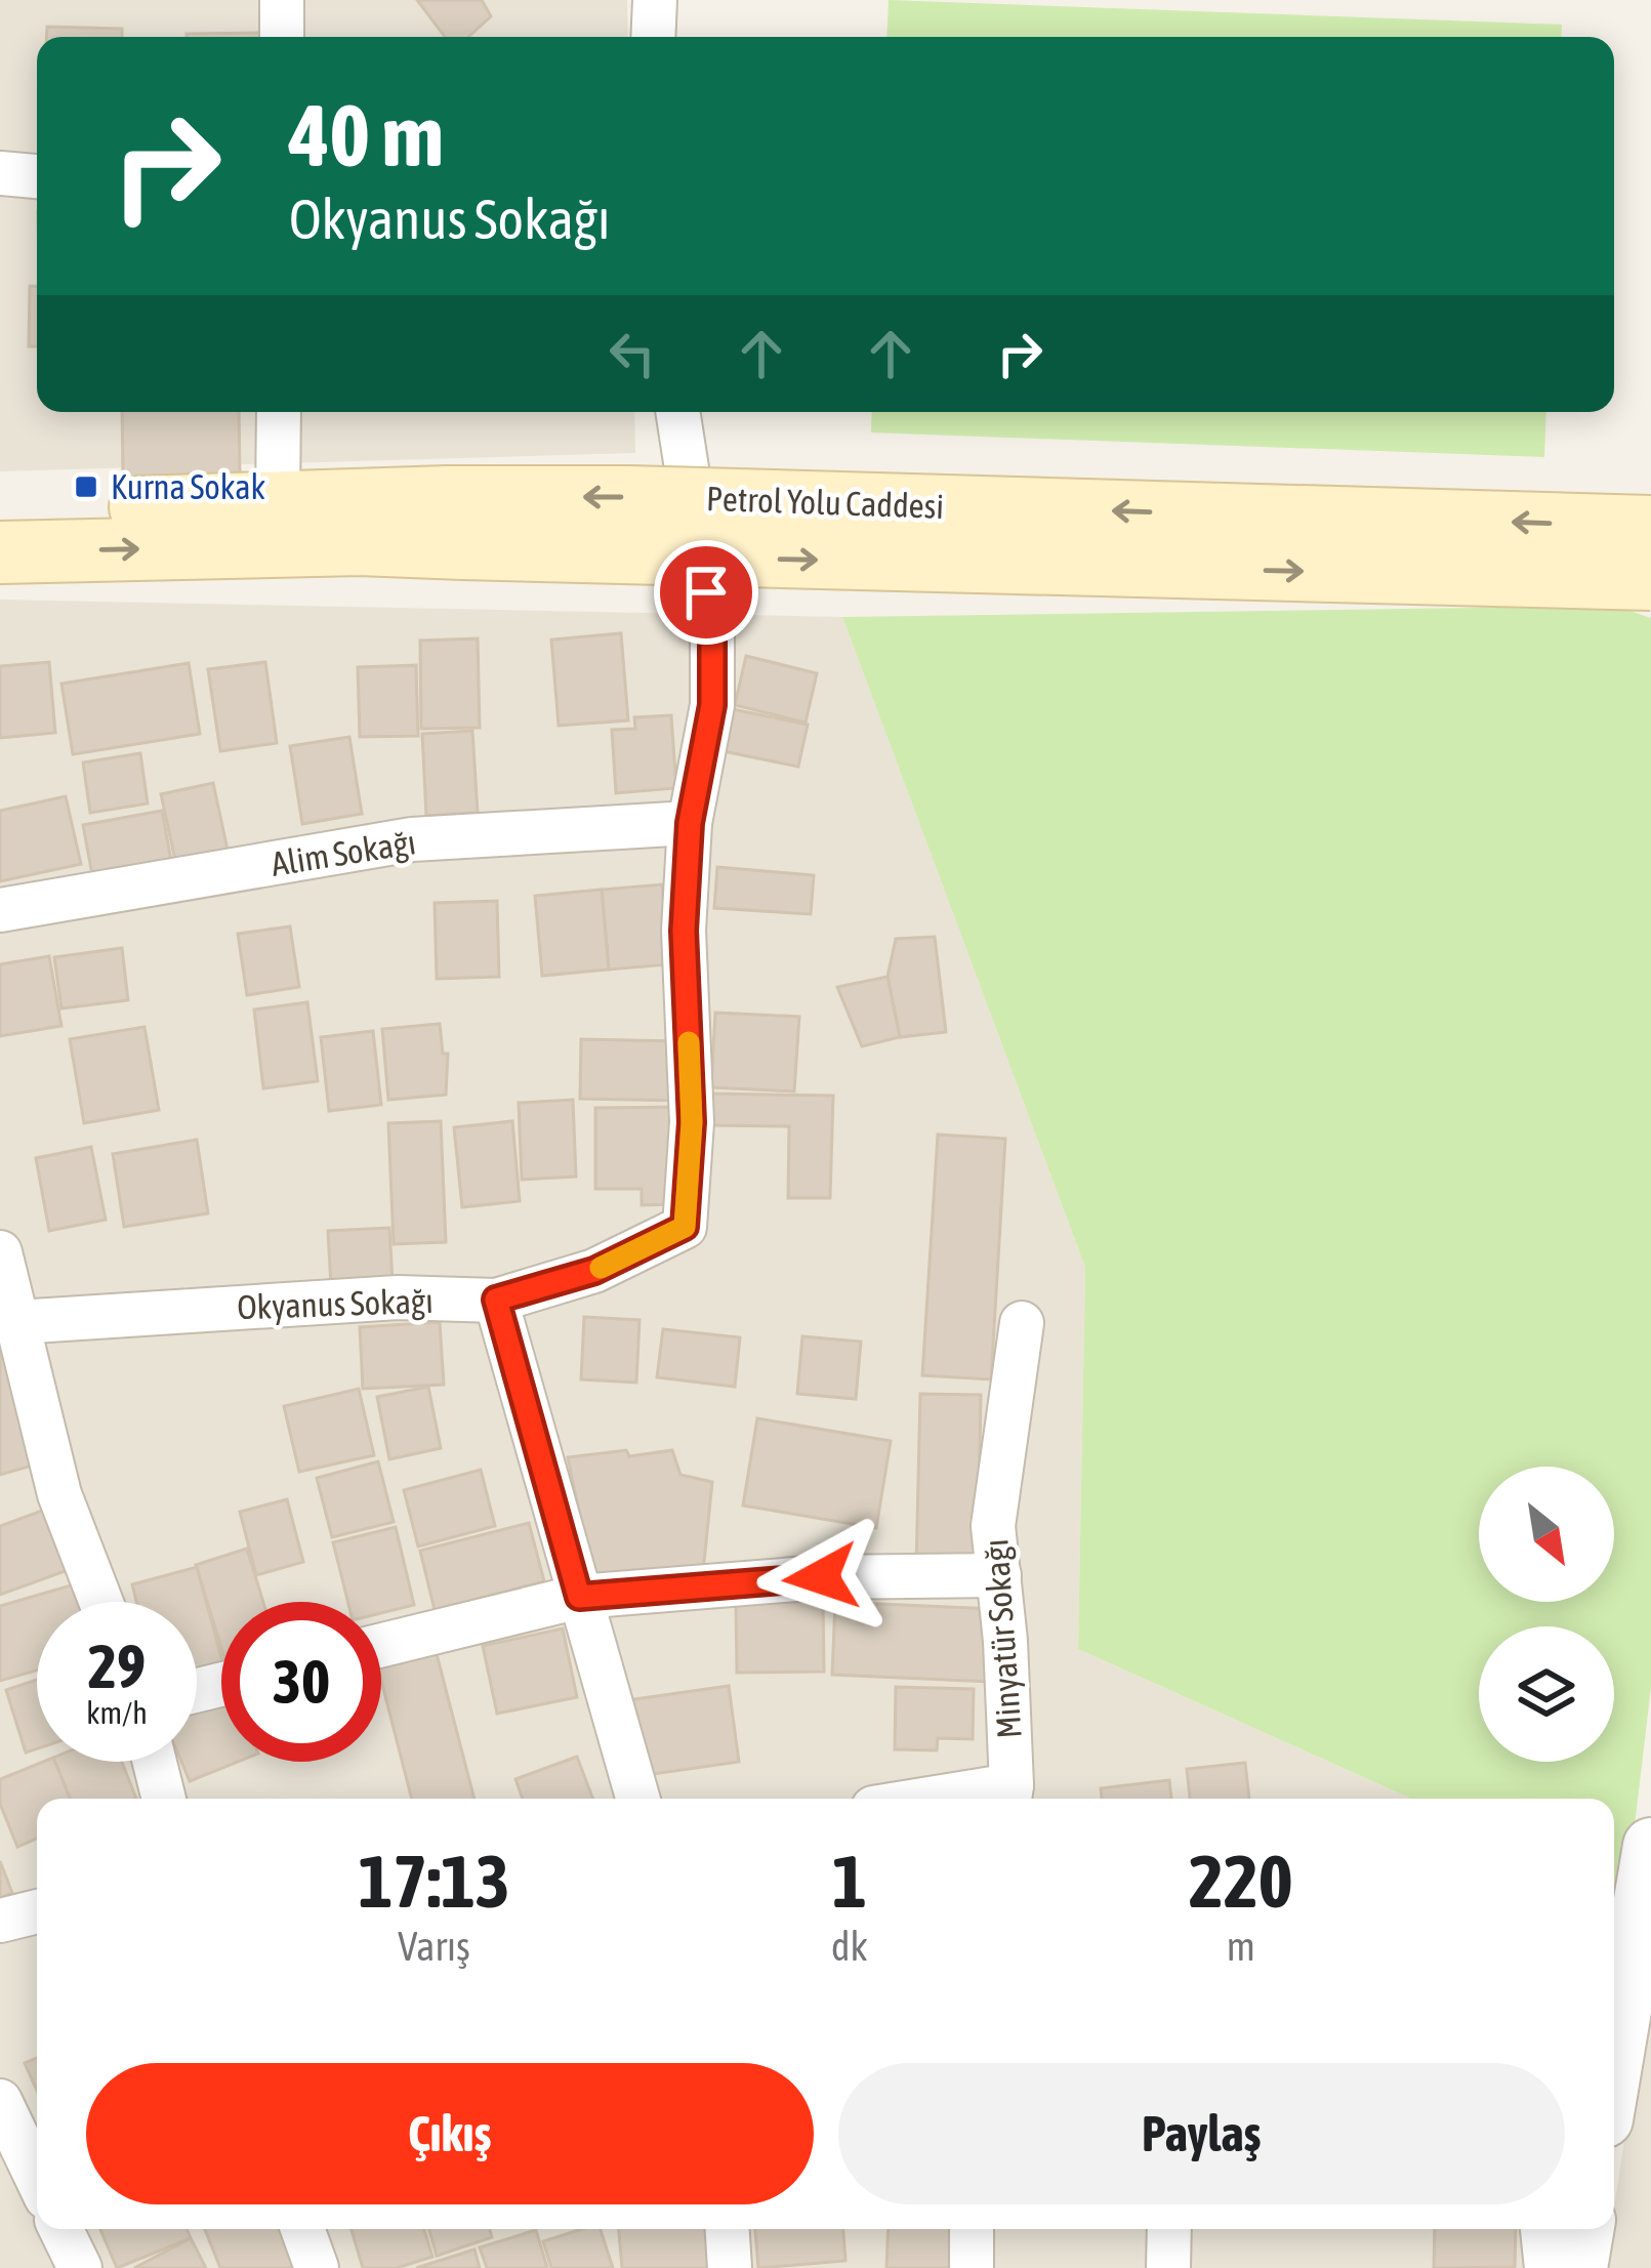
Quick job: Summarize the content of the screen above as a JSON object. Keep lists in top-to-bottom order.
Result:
{
  "streets": {
    "main road": ["Petrol Yolu Caddesi"],
    "street": ["Alim Sokağı", "Okyanus Sokağı", "Minyatür Sokağı"]
  },
  "crossings": [
    ["Alim Sokağı", "Okyanus Sokağı"]
  ],
  "places": {
    "transit": ["Kurna Sokak"]
  },
  "north": "bottom right",
  "page": {
    "turn": ["40 m", "Okyanus Sokağı"],
    "speed": "29 km/h",
    "limit": "30",
    "eta": [
      "17:13",
      "Varış",
      "1",
      "dk",
      "220",
      "m"
    ],
    "buttons": ["Çıkış", "Paylaş"]
  }
}
